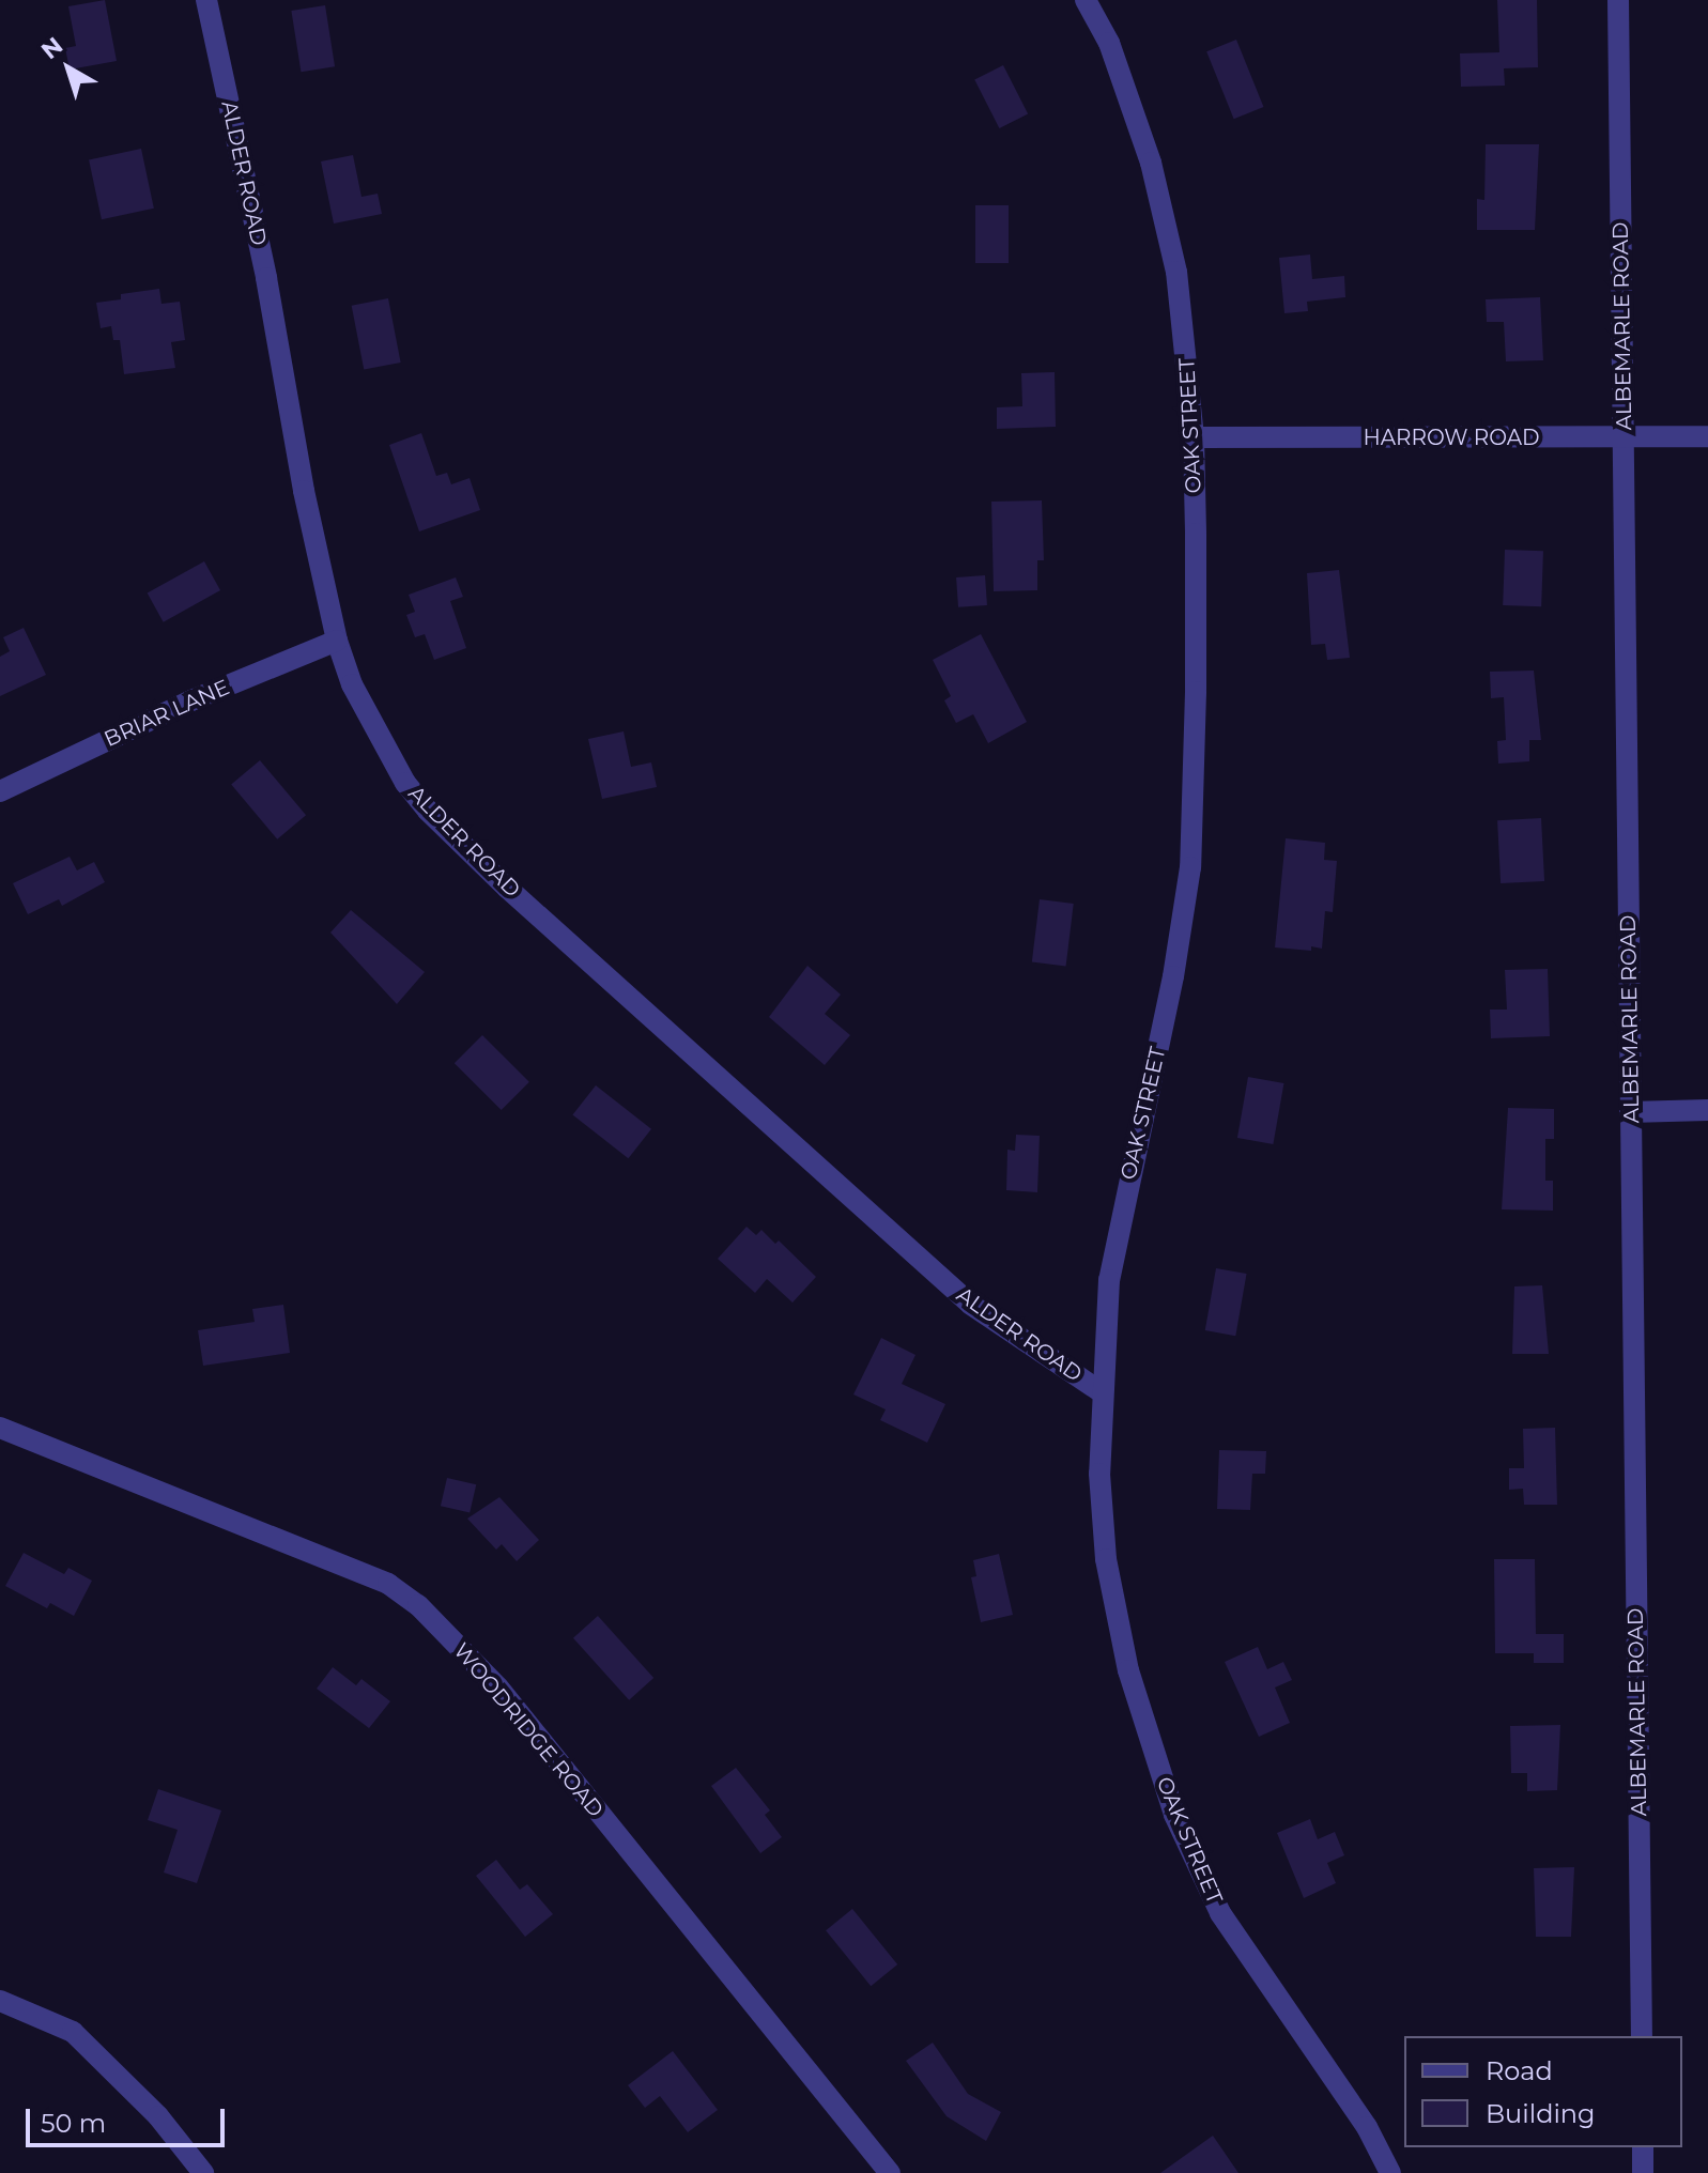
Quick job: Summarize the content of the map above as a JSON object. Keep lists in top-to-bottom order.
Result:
{
  "streets": {
    "street": [
      "ALDER ROAD",
      "ALBEMARLE ROAD",
      "OAK STREET",
      "HARROW ROAD",
      "BRIAR LANE",
      "WOODRIDGE ROAD"
    ]
  },
  "crossings": [
    ["ALDER ROAD", "OAK STREET"],
    ["ALDER ROAD", "BRIAR LANE"],
    ["ALBEMARLE ROAD", "HARROW ROAD"],
    ["OAK STREET", "HARROW ROAD"]
  ],
  "legend": ["Road", "Building"],
  "scale_bar": "50 m",
  "north": "top left"
}
